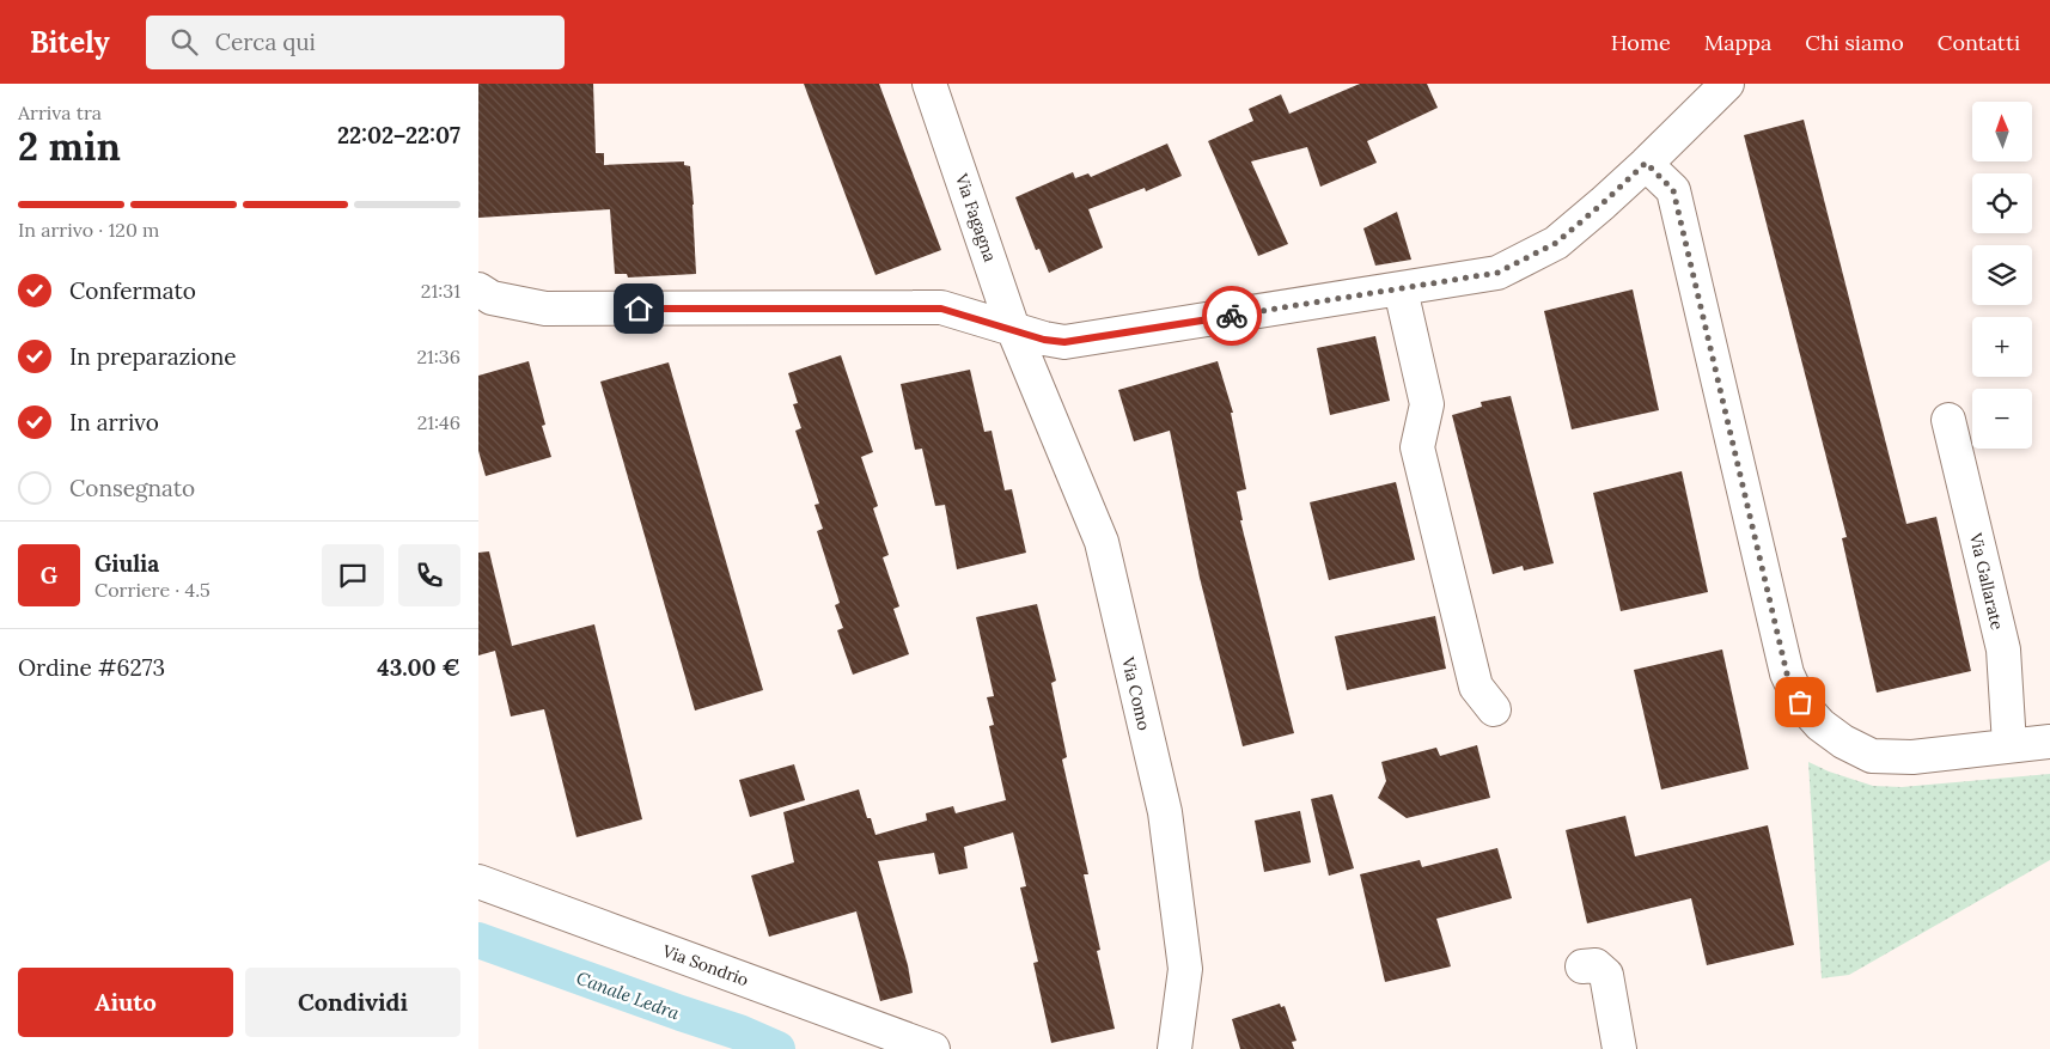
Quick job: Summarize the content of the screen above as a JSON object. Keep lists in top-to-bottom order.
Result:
{
  "streets": {
    "street": [
      "Via Fagagna",
      "Via Gallarate",
      "Via Como",
      "Via Sondrio"
    ]
  },
  "crossings": [
    ["Via Fagagna", "Via Como"]
  ],
  "water": ["Canale Ledra"],
  "north": "top",
  "page": {
    "header": "Bitely",
    "search": "Cerca qui",
    "nav": [
      "Home",
      "Mappa",
      "Chi siamo",
      "Contatti"
    ],
    "heading": ["2 min", "Arriva tra", "22:02–22:07"],
    "panel": [
      "Giulia",
      "Corriere · 4.5",
      "Ordine #6273",
      "43.00 €"
    ],
    "map_buttons": ["+", "−"],
    "bar": "In arrivo · 120 m",
    "list": [
      ["Confermato", "21:31"],
      ["In preparazione", "21:36"],
      ["In arrivo", "21:46"],
      "Consegnato"
    ],
    "round": "G",
    "buttons": ["Aiuto", "Condividi"]
  }
}
